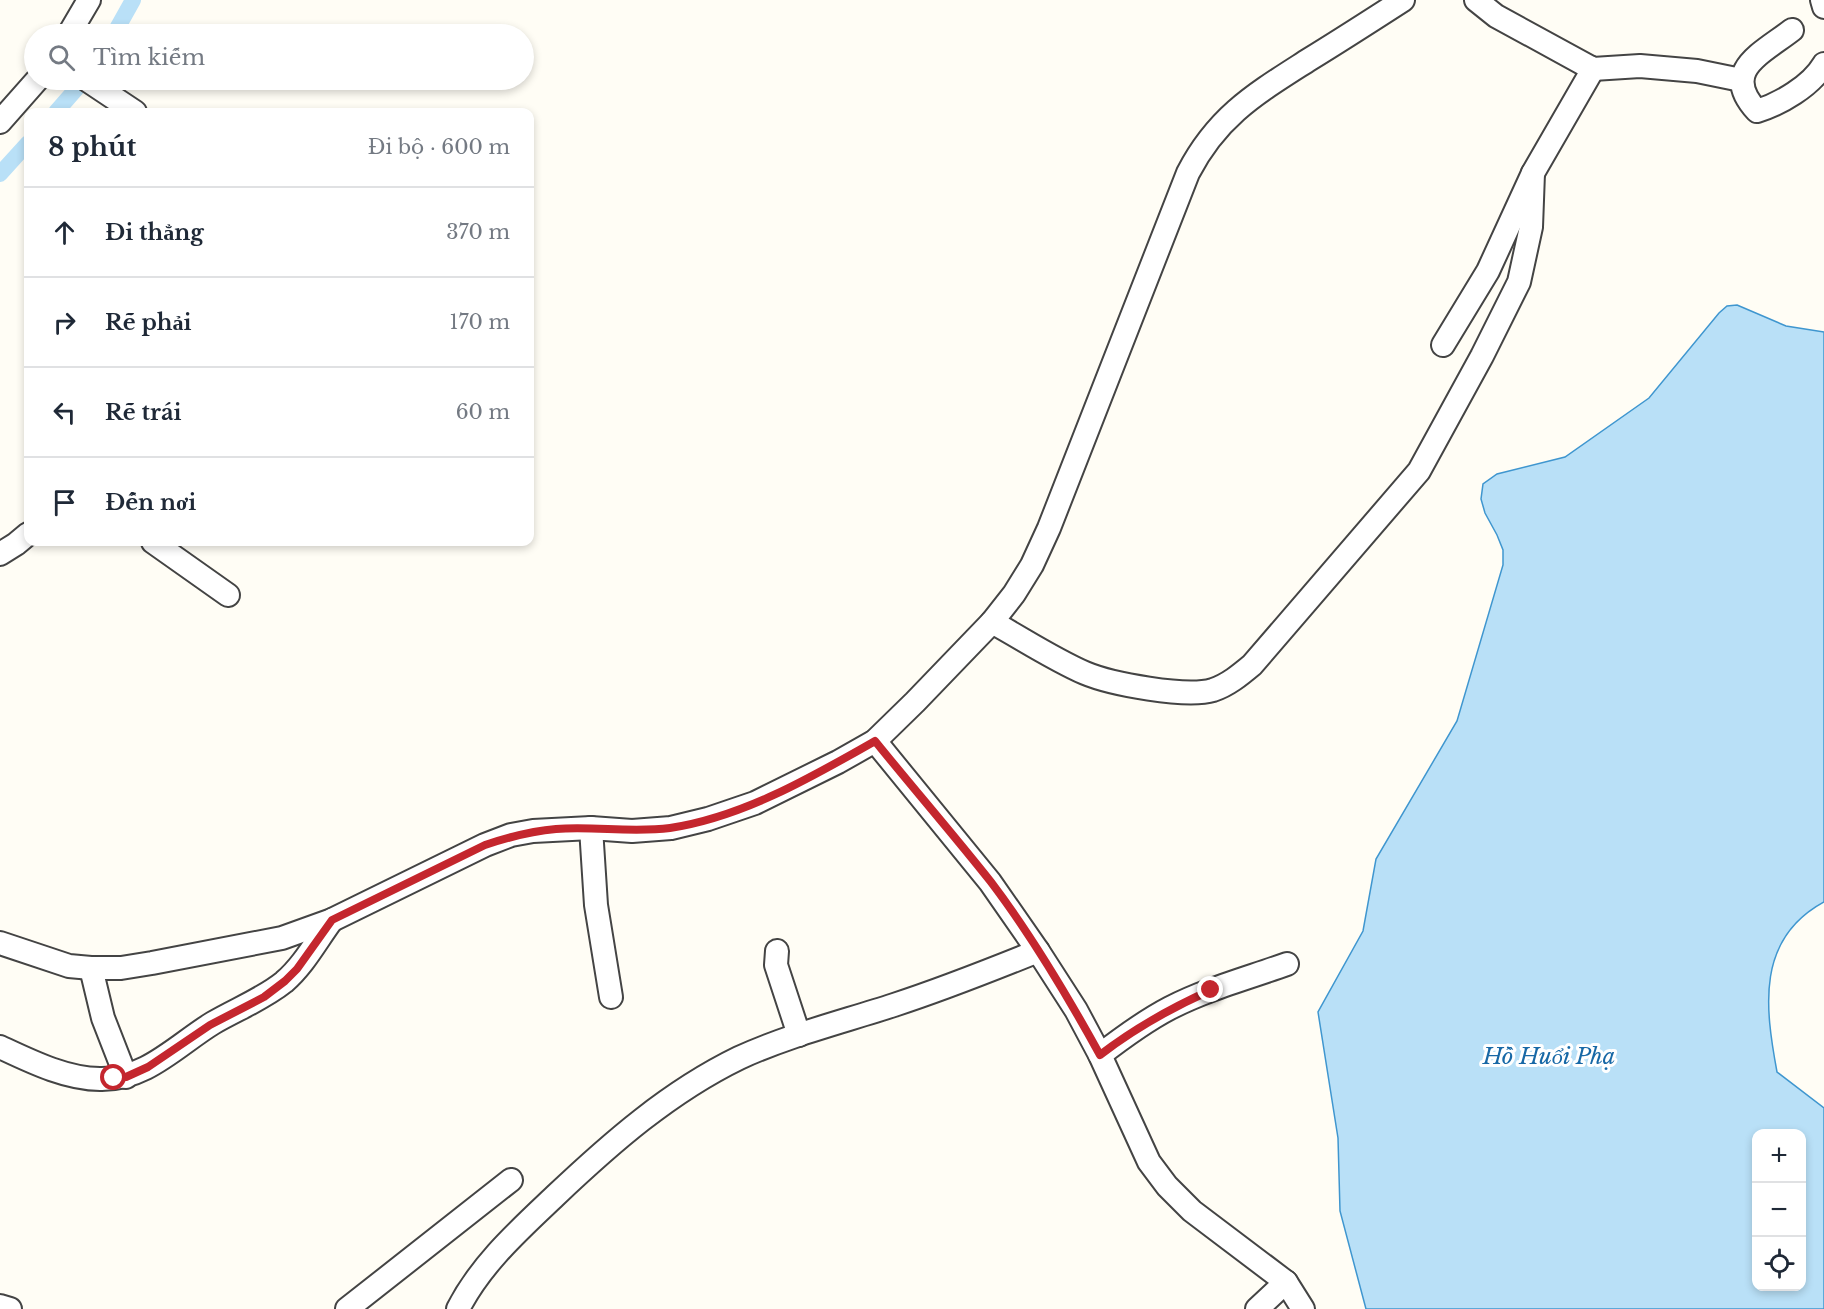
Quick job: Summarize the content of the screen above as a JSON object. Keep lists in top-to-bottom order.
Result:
{
  "water": ["Hồ Huổi Phạ"],
  "page": {
    "search": "Tìm kiếm",
    "heading": ["8 phút", "Đi bộ · 600 m"],
    "list": [
      ["Đi thẳng", "370 m"],
      ["Rẽ phải", "170 m"],
      ["Rẽ trái", "60 m"],
      "Đến nơi"
    ],
    "map_buttons": ["+", "−"]
  }
}
